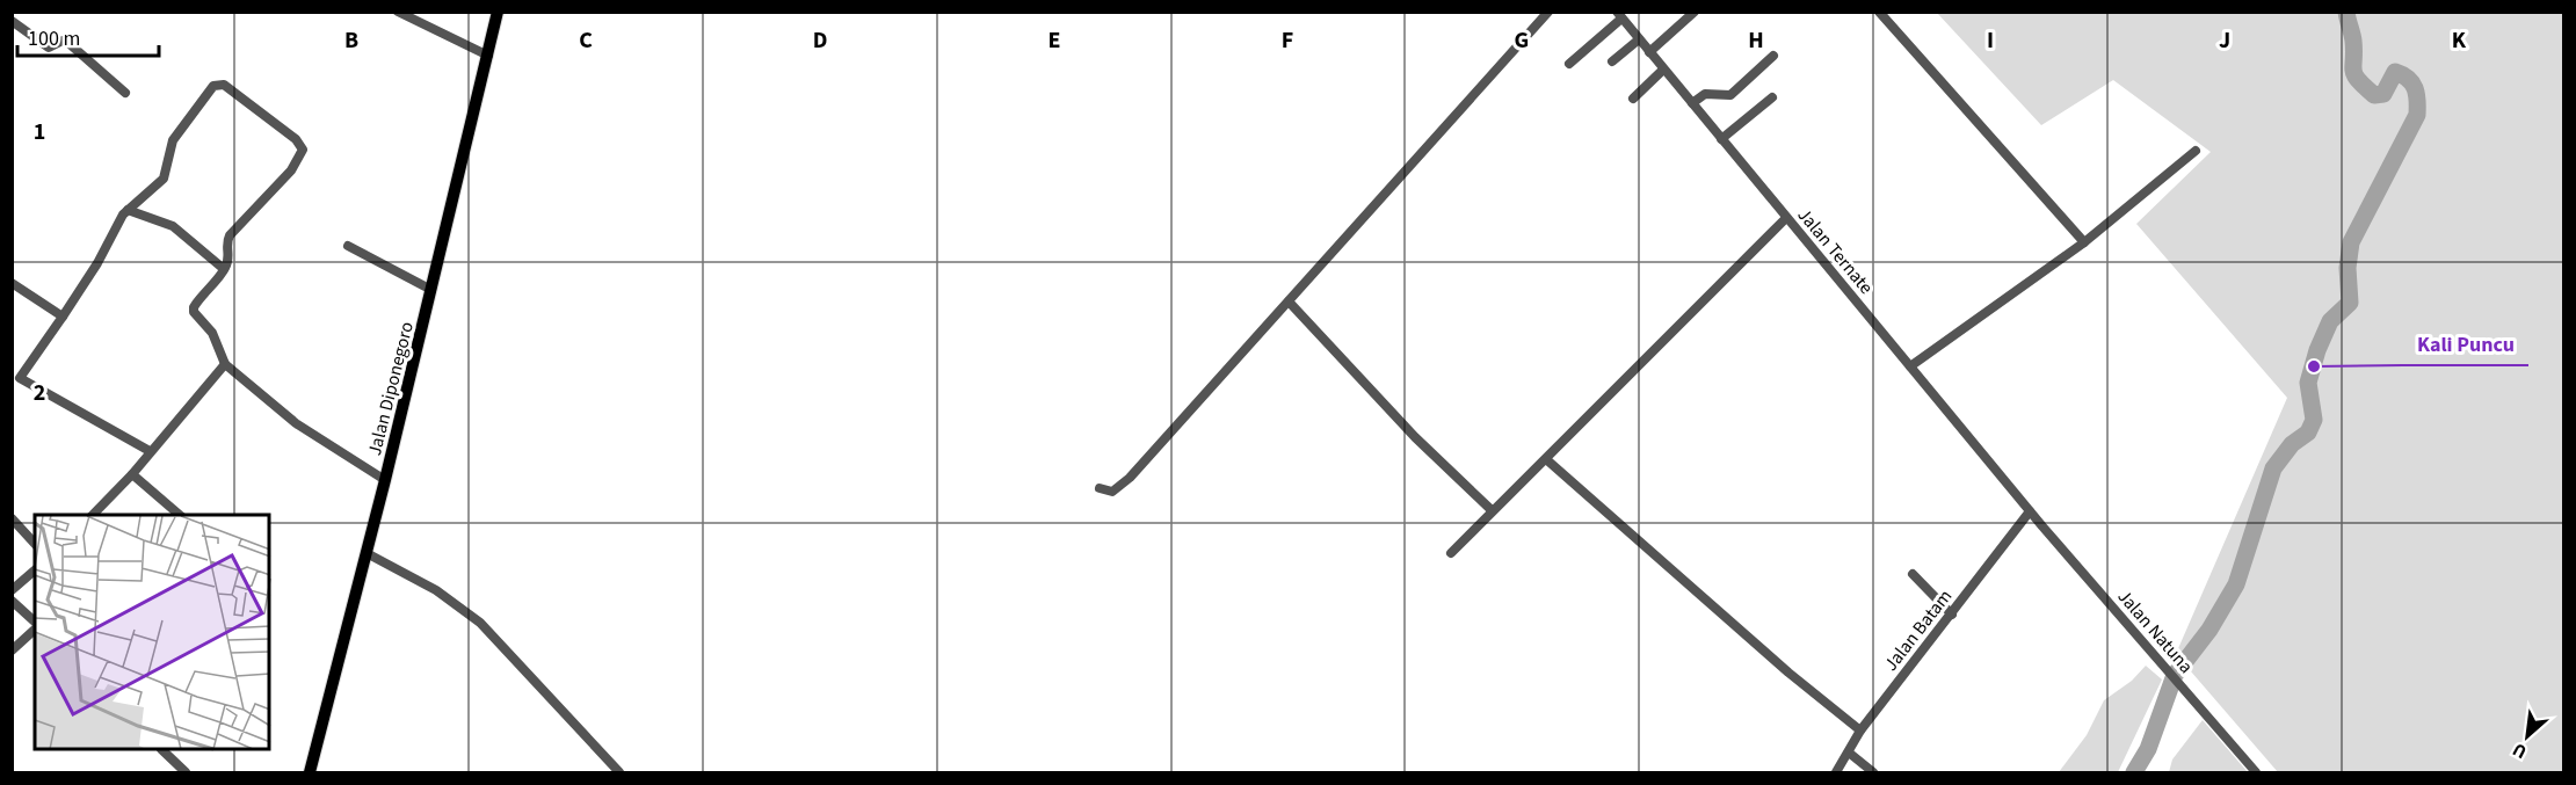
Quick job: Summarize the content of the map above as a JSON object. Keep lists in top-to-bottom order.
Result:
{
  "streets": {
    "main road": ["Jalan Diponegoro"],
    "street": ["Jalan Ternate", "Jalan Batam", "Jalan Natuna"]
  },
  "crossings": [
    ["Jalan Ternate", "Jalan Batam"],
    ["Jalan Ternate", "Jalan Natuna"],
    ["Jalan Batam", "Jalan Natuna"]
  ],
  "places": ["Kali Puncu"],
  "scale_bar": "100 m",
  "north": "bottom left",
  "grid": {
    "columns": [
      "B",
      "C",
      "D",
      "E",
      "F",
      "G",
      "H",
      "I",
      "J",
      "K"
    ],
    "rows": ["1", "2"]
  }
}
